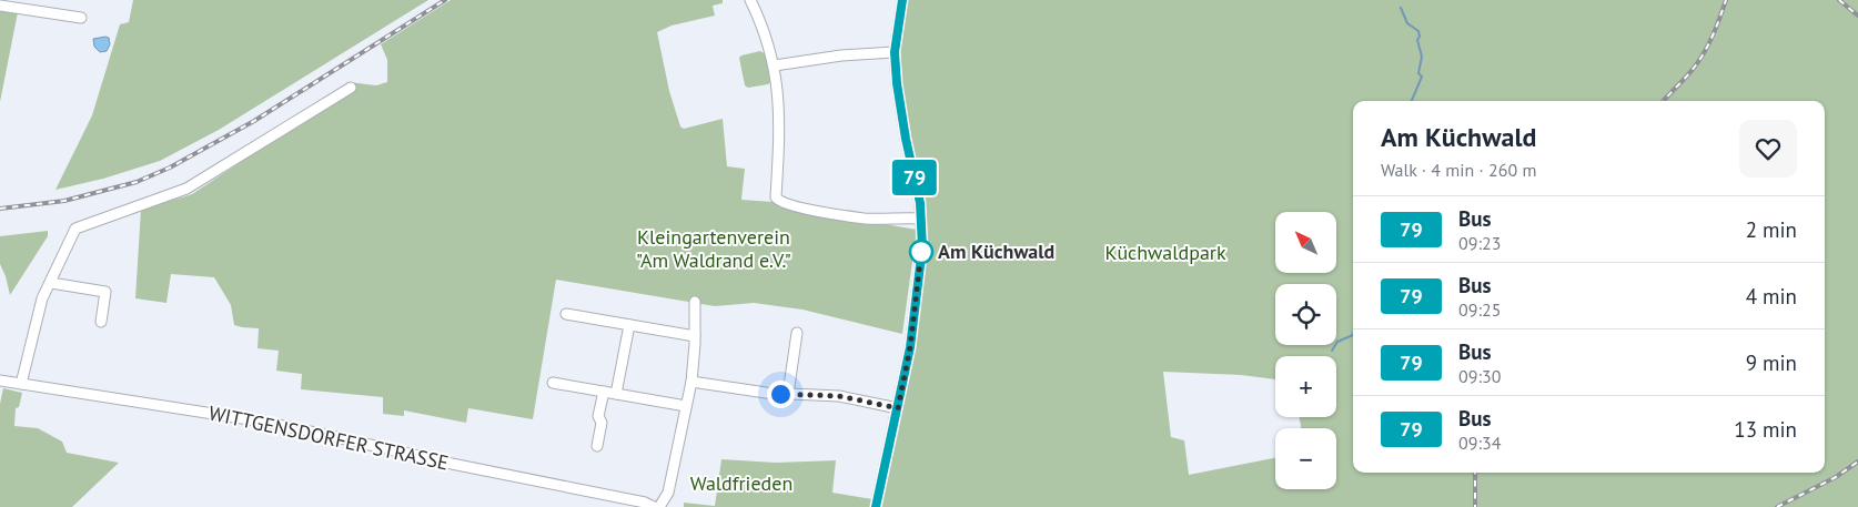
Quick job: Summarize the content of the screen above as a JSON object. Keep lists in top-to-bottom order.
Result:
{
  "streets": {
    "street": ["WITTGENSDORFER STRASSE"]
  },
  "parks": ["Kleingartenverein \"Am Waldrand e.V.\"", "Küchwaldpark", "Waldfrieden"],
  "places": ["Am Küchwald"],
  "lines": ["bus line 79"],
  "north": "top left",
  "page": {
    "on_map": "79",
    "heading": ["Am Küchwald", "Walk · 4 min · 260 m"],
    "list": [
      {
        "mark": "79",
        "name": "Bus",
        "note": "09:23",
        "value": "2 min"
      },
      {
        "mark": "79",
        "name": "Bus",
        "note": "09:25",
        "value": "4 min"
      },
      {
        "mark": "79",
        "name": "Bus",
        "note": "09:30",
        "value": "9 min"
      },
      {
        "mark": "79",
        "name": "Bus",
        "note": "09:34",
        "value": "13 min"
      }
    ],
    "map_buttons": ["+", "−"]
  }
}
